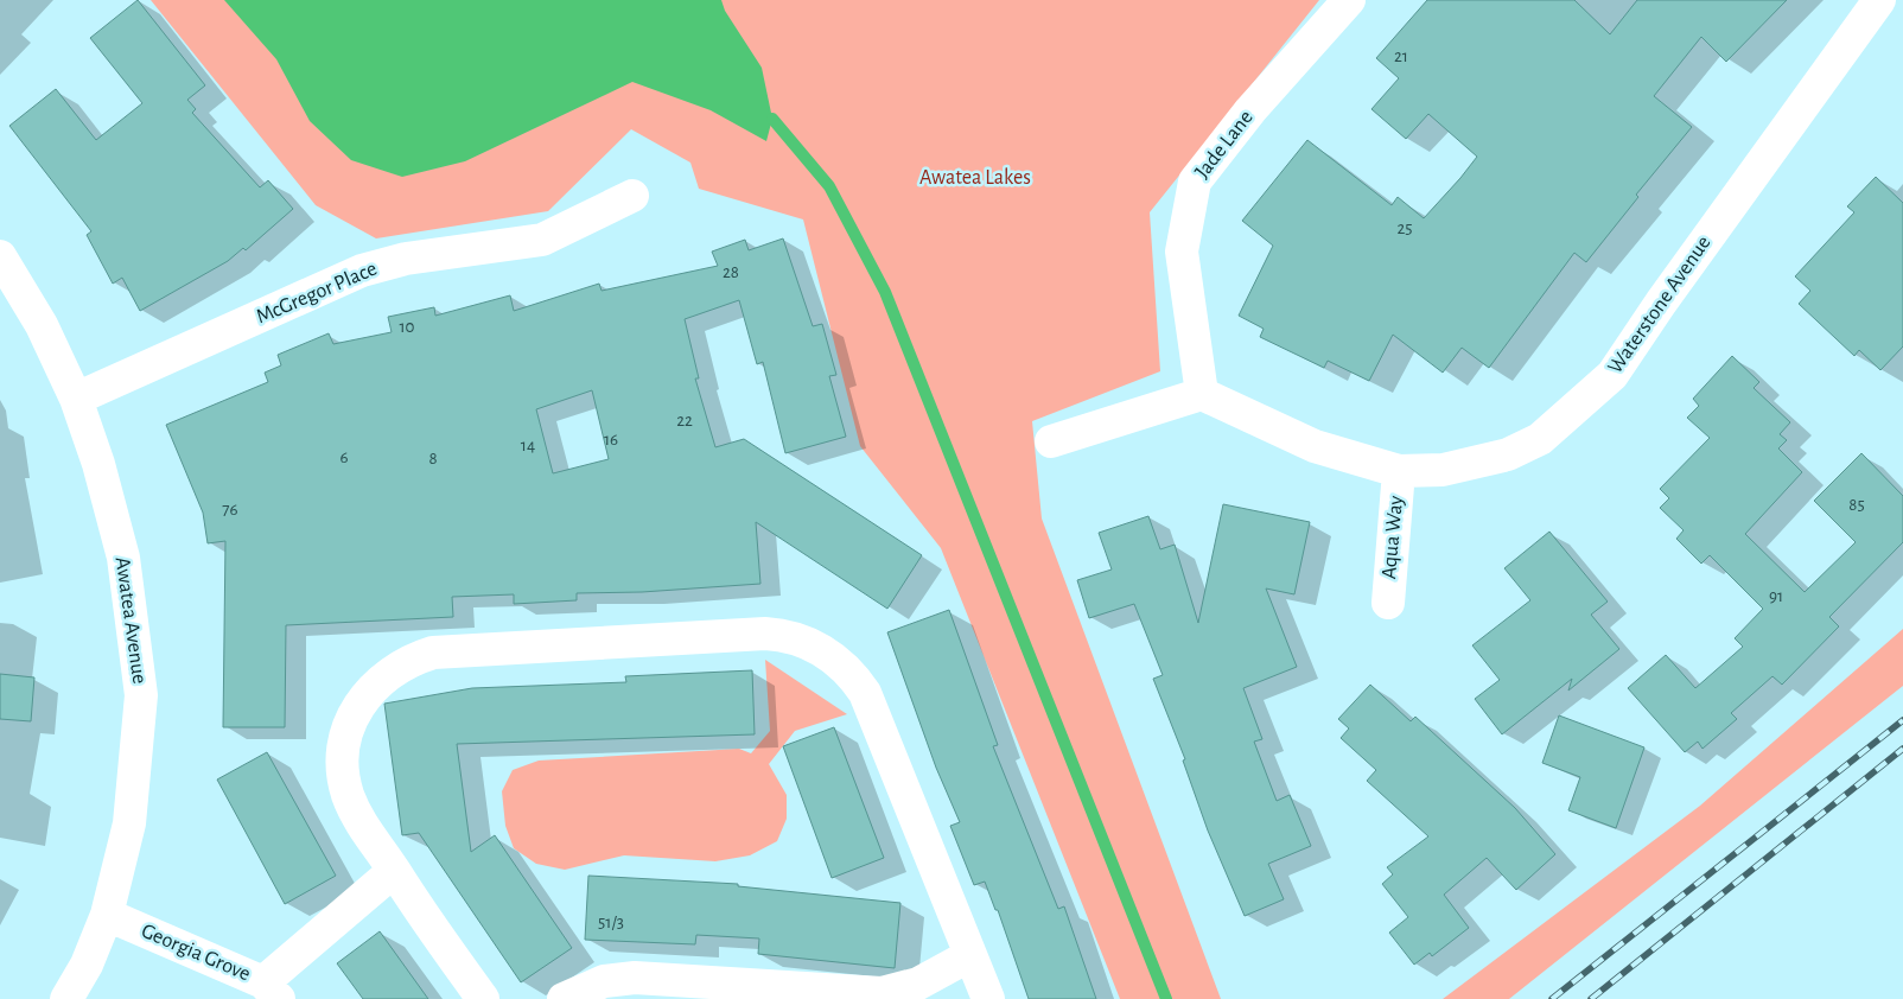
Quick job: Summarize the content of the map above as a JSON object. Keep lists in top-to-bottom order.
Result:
{
  "streets": {
    "street": [
      "Jade Lane",
      "McGregor Place",
      "Waterstone Avenue",
      "Aqua Way",
      "Awatea Avenue",
      "Georgia Grove"
    ]
  },
  "crossings": [
    ["Jade Lane", "Waterstone Avenue"],
    ["McGregor Place", "Awatea Avenue"],
    ["Waterstone Avenue", "Aqua Way"],
    ["Awatea Avenue", "Georgia Grove"]
  ],
  "parks": ["Awatea Lakes"],
  "house_numbers": [
    "21",
    "25",
    "28",
    "10",
    "22",
    "16",
    "14",
    "6",
    "8",
    "85",
    "76",
    "91",
    "51/3"
  ]
}
